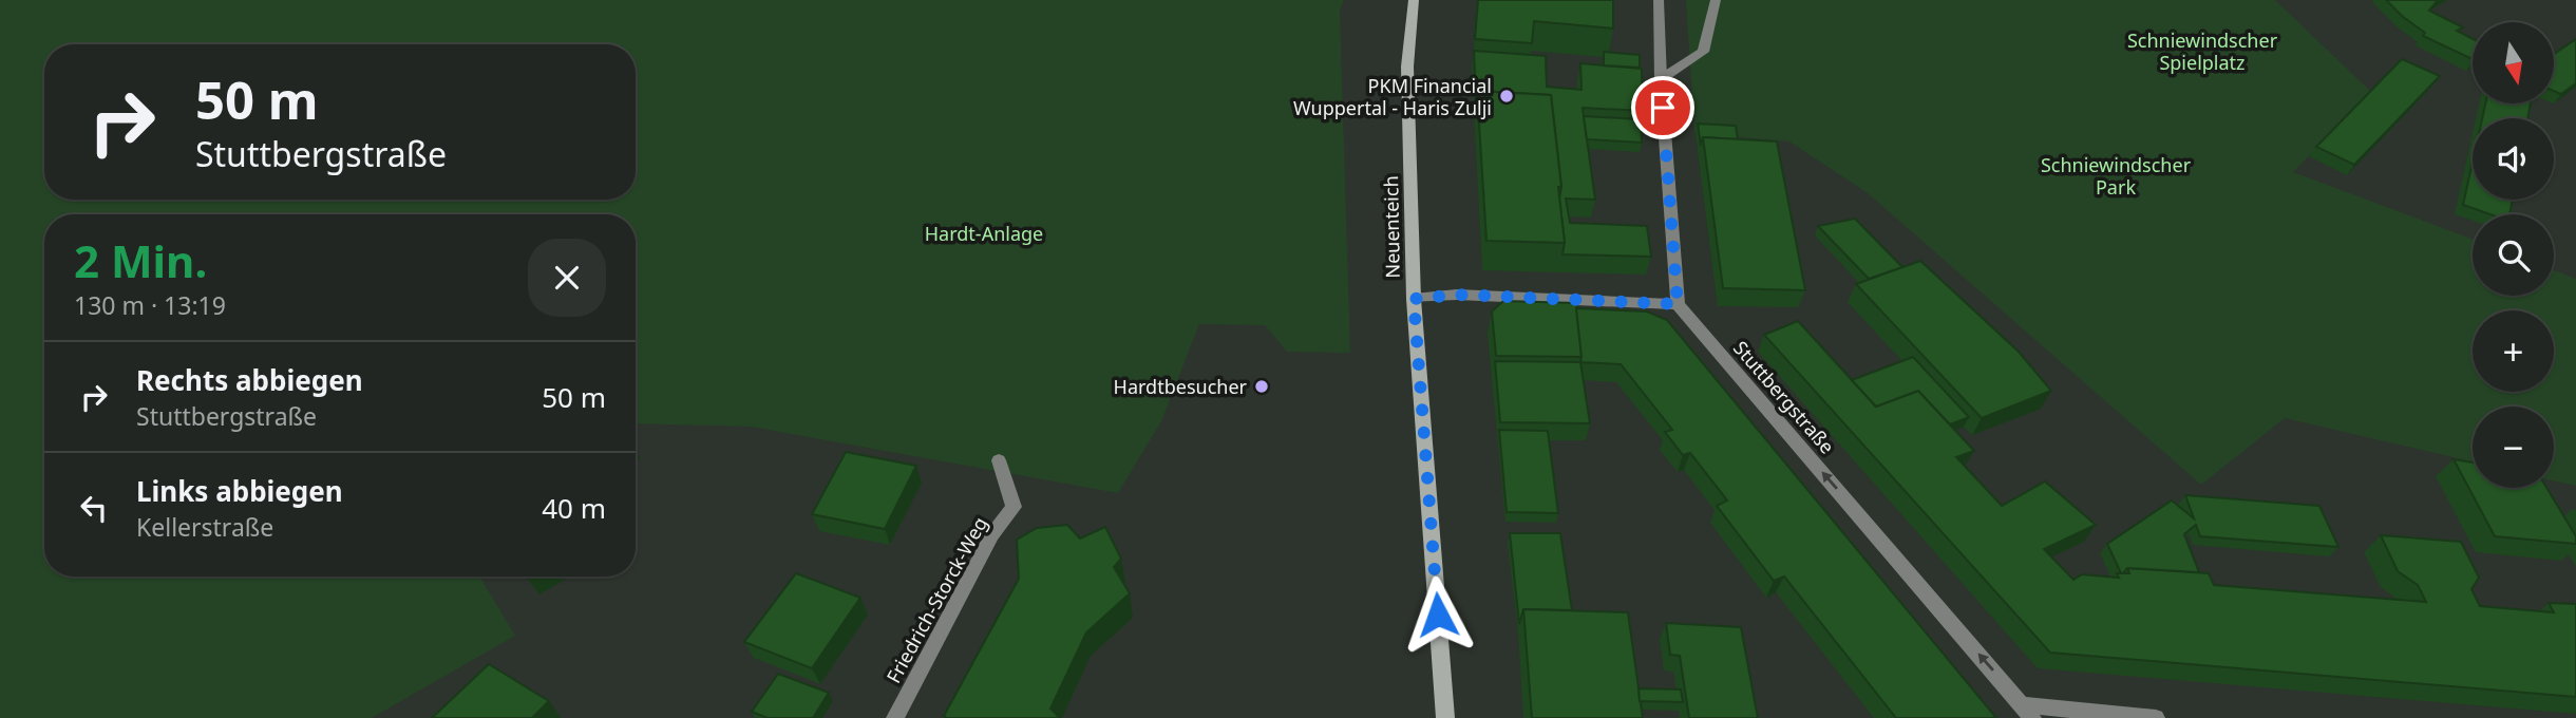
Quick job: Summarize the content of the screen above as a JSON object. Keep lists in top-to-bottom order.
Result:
{
  "streets": {
    "street": ["Neuenteich", "Stuttbergstraße", "Friedrich-Storck-Weg"]
  },
  "one_way": ["Stuttbergstraße"],
  "parks": ["Schniewindscher Spielplatz", "Schniewindscher Park", "Hardt-Anlage"],
  "places": ["PKM Financial Wuppertal - Haris Zulji", "Hardtbesucher"],
  "north": "bottom",
  "page": {
    "map_buttons": ["+", "−"],
    "turn": ["50 m", "Stuttbergstraße"],
    "heading": ["2 Min.", "130 m · 13:19"],
    "list": [
      {
        "name": "Rechts abbiegen",
        "note": "Stuttbergstraße",
        "value": "50 m"
      },
      {
        "name": "Links abbiegen",
        "note": "Kellerstraße",
        "value": "40 m"
      }
    ]
  }
}
